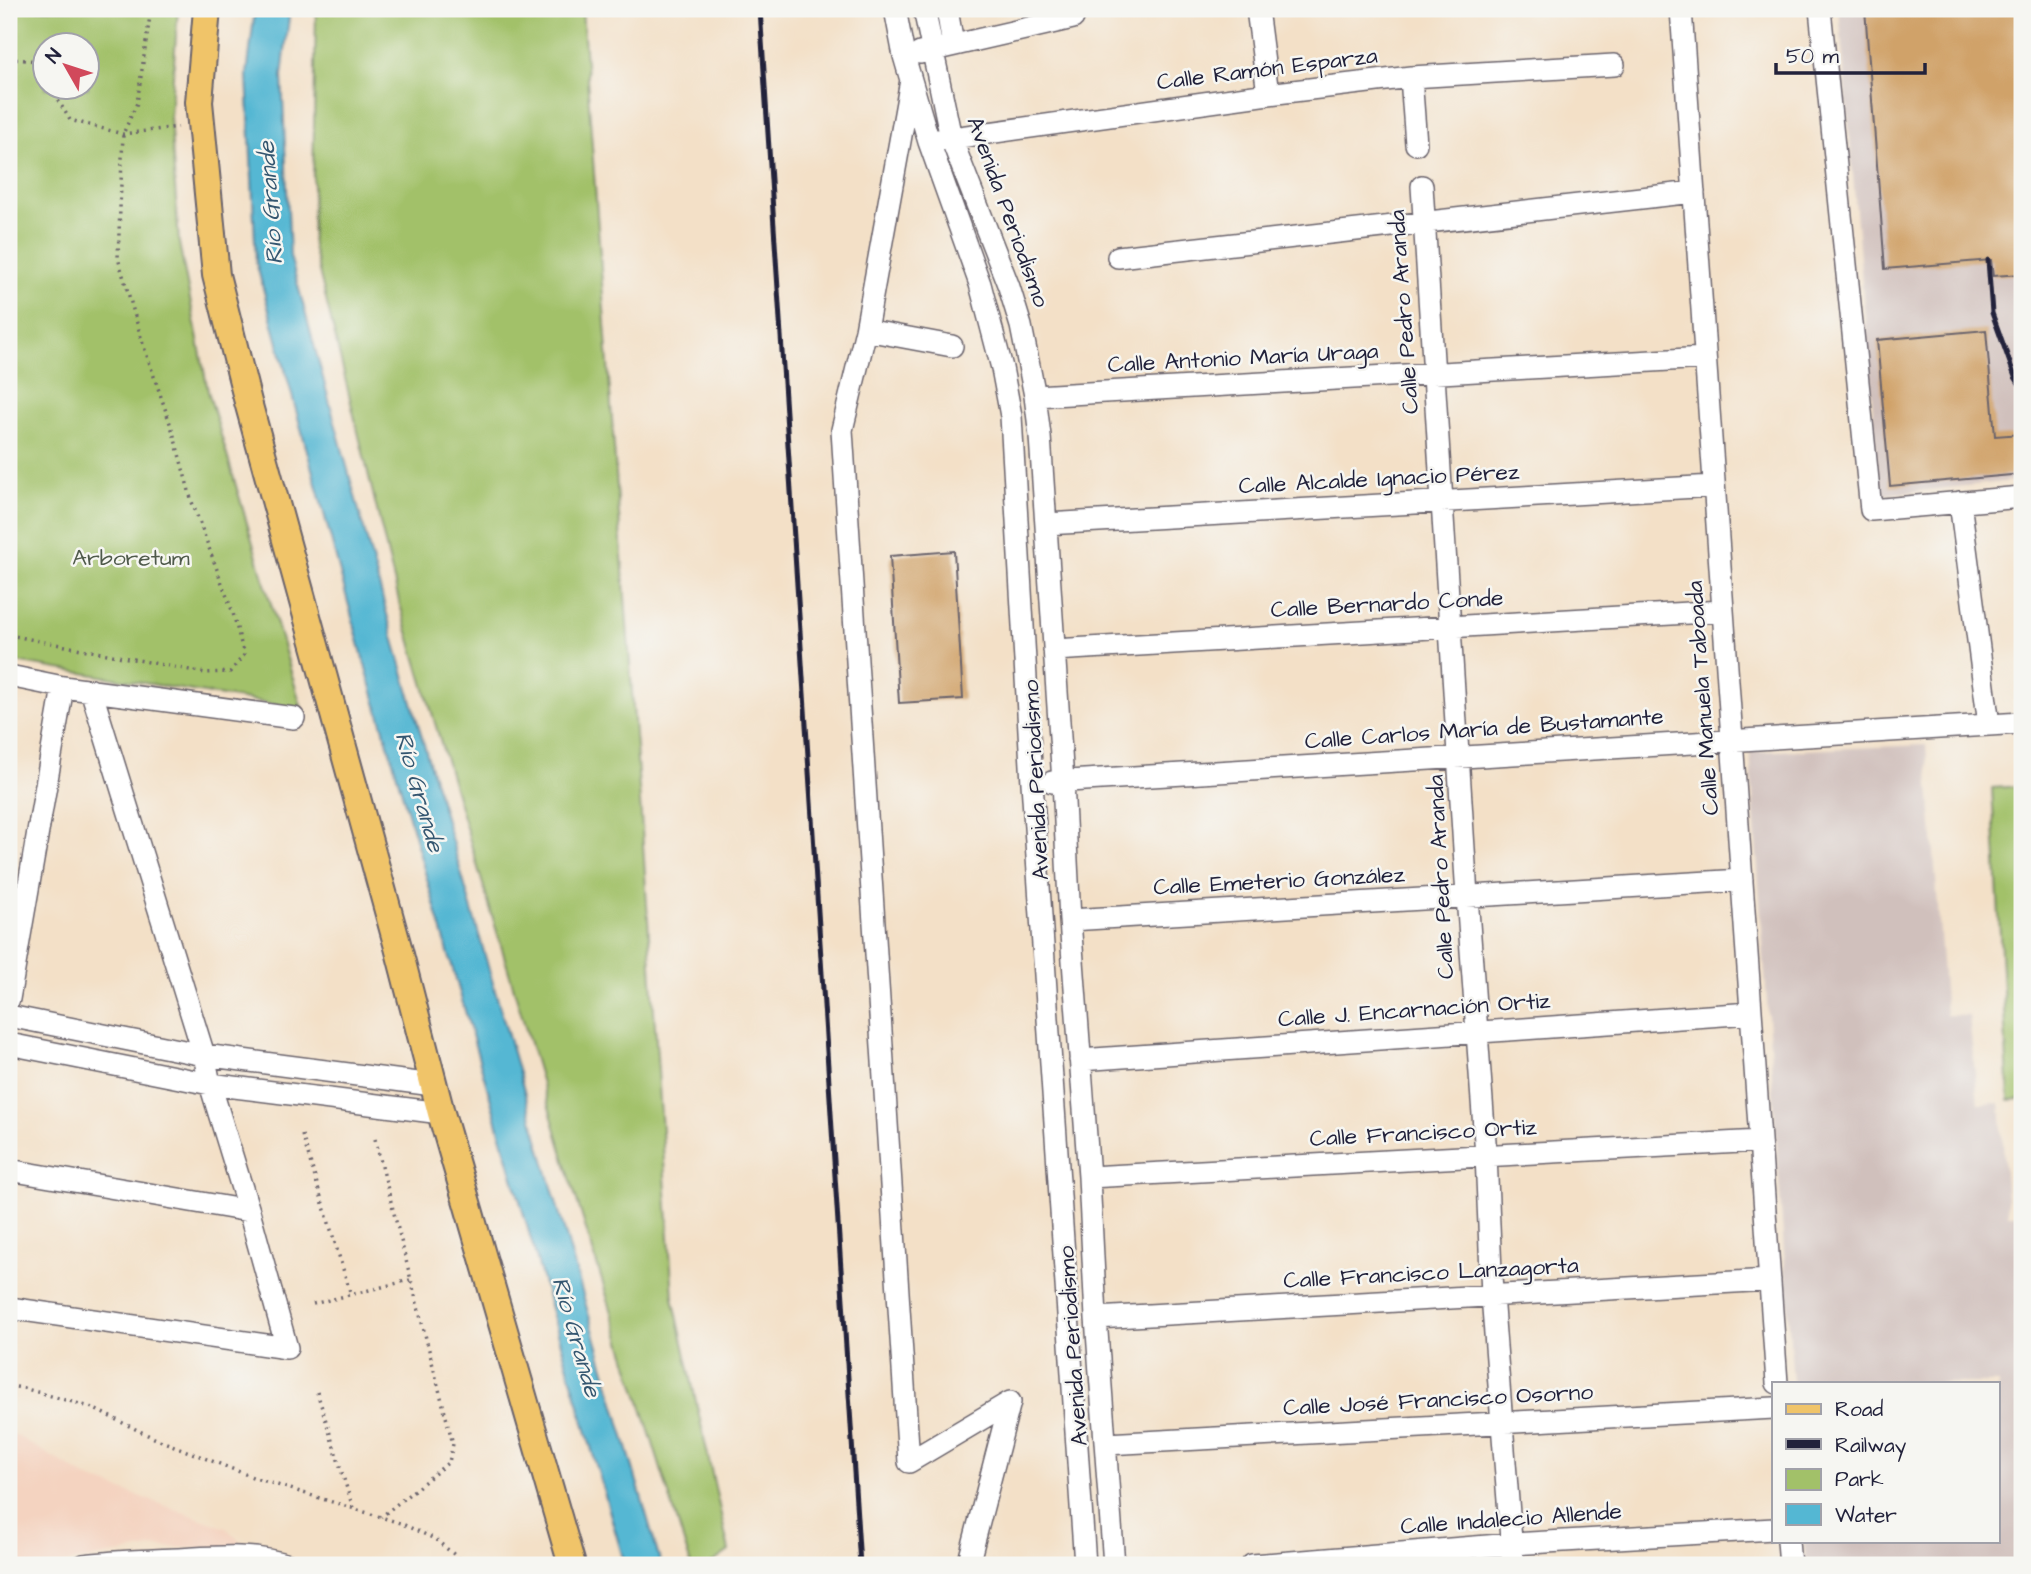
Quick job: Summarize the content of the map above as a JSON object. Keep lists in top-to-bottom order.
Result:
{
  "streets": {
    "street": [
      "Calle Ramón Esparza",
      "Avenida Periodismo",
      "Calle Pedro Aranda",
      "Calle Antonio María Uraga",
      "Calle Alcalde Ignacio Pérez",
      "Calle Bernardo Conde",
      "Calle Manuela Taboada",
      "Calle Carlos María de Bustamante",
      "Calle Emeterio González",
      "Calle J. Encarnación Ortiz",
      "Calle Francisco Ortiz",
      "Calle Francisco Lanzagorta",
      "Calle José Francisco Osorno",
      "Calle Indalecio Allende"
    ]
  },
  "crossings": [
    ["Calle Ramón Esparza", "Avenida Periodismo"],
    ["Avenida Periodismo", "Calle Antonio María Uraga"],
    ["Avenida Periodismo", "Calle Alcalde Ignacio Pérez"],
    ["Avenida Periodismo", "Calle Bernardo Conde"],
    ["Avenida Periodismo", "Calle Carlos María de Bustamante"],
    ["Avenida Periodismo", "Calle Emeterio González"],
    ["Avenida Periodismo", "Calle J. Encarnación Ortiz"],
    ["Avenida Periodismo", "Calle Francisco Ortiz"],
    ["Avenida Periodismo", "Calle Francisco Lanzagorta"],
    ["Avenida Periodismo", "Calle José Francisco Osorno"],
    ["Calle Pedro Aranda", "Calle Antonio María Uraga"],
    ["Calle Pedro Aranda", "Calle Alcalde Ignacio Pérez"],
    ["Calle Pedro Aranda", "Calle Bernardo Conde"],
    ["Calle Pedro Aranda", "Calle Carlos María de Bustamante"],
    ["Calle Pedro Aranda", "Calle Emeterio González"],
    ["Calle Pedro Aranda", "Calle J. Encarnación Ortiz"],
    ["Calle Pedro Aranda", "Calle Francisco Ortiz"],
    ["Calle Pedro Aranda", "Calle Francisco Lanzagorta"],
    ["Calle Pedro Aranda", "Calle José Francisco Osorno"],
    ["Calle Pedro Aranda", "Calle Indalecio Allende"],
    ["Calle Antonio María Uraga", "Calle Manuela Taboada"],
    ["Calle Alcalde Ignacio Pérez", "Calle Manuela Taboada"],
    ["Calle Bernardo Conde", "Calle Manuela Taboada"],
    ["Calle Manuela Taboada", "Calle Carlos María de Bustamante"],
    ["Calle Manuela Taboada", "Calle Emeterio González"],
    ["Calle Manuela Taboada", "Calle J. Encarnación Ortiz"],
    ["Calle Manuela Taboada", "Calle Francisco Ortiz"],
    ["Calle Manuela Taboada", "Calle Francisco Lanzagorta"]
  ],
  "water": ["Río Grande"],
  "parks": ["Arboretum"],
  "legend": [
    "Road",
    "Railway",
    "Park",
    "Water"
  ],
  "scale_bar": "50 m",
  "north": "top left"
}
